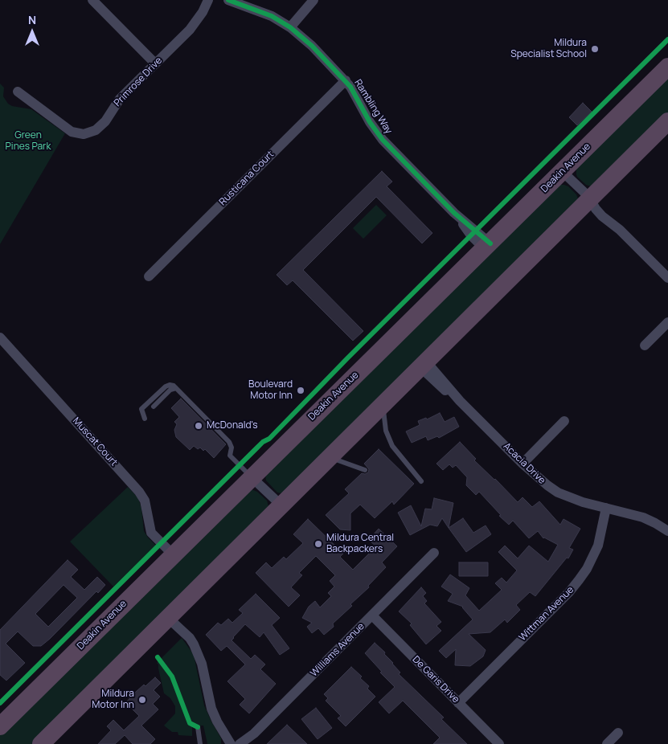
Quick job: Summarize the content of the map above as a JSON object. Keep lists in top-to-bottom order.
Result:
{
  "streets": {
    "highway": ["Deakin Avenue"],
    "street": [
      "Primrose Drive",
      "Rambling Way",
      "Rusticana Court",
      "Muscat Court",
      "Acacia Drive",
      "Wittman Avenue",
      "Williams Avenue",
      "De Garis Drive"
    ]
  },
  "crossings": [
    ["Rambling Way", "Deakin Avenue"],
    ["Rambling Way", "Rusticana Court"],
    ["Deakin Avenue", "Muscat Court"],
    ["Acacia Drive", "Wittman Avenue"],
    ["Wittman Avenue", "De Garis Drive"],
    ["Williams Avenue", "De Garis Drive"]
  ],
  "parks": ["Green Pines Park"],
  "places": [
    "Mildura Specialist School",
    "Boulevard Motor Inn",
    "McDonald's",
    "Mildura Central Backpackers",
    "Mildura Motor Inn"
  ],
  "north": "top"
}
